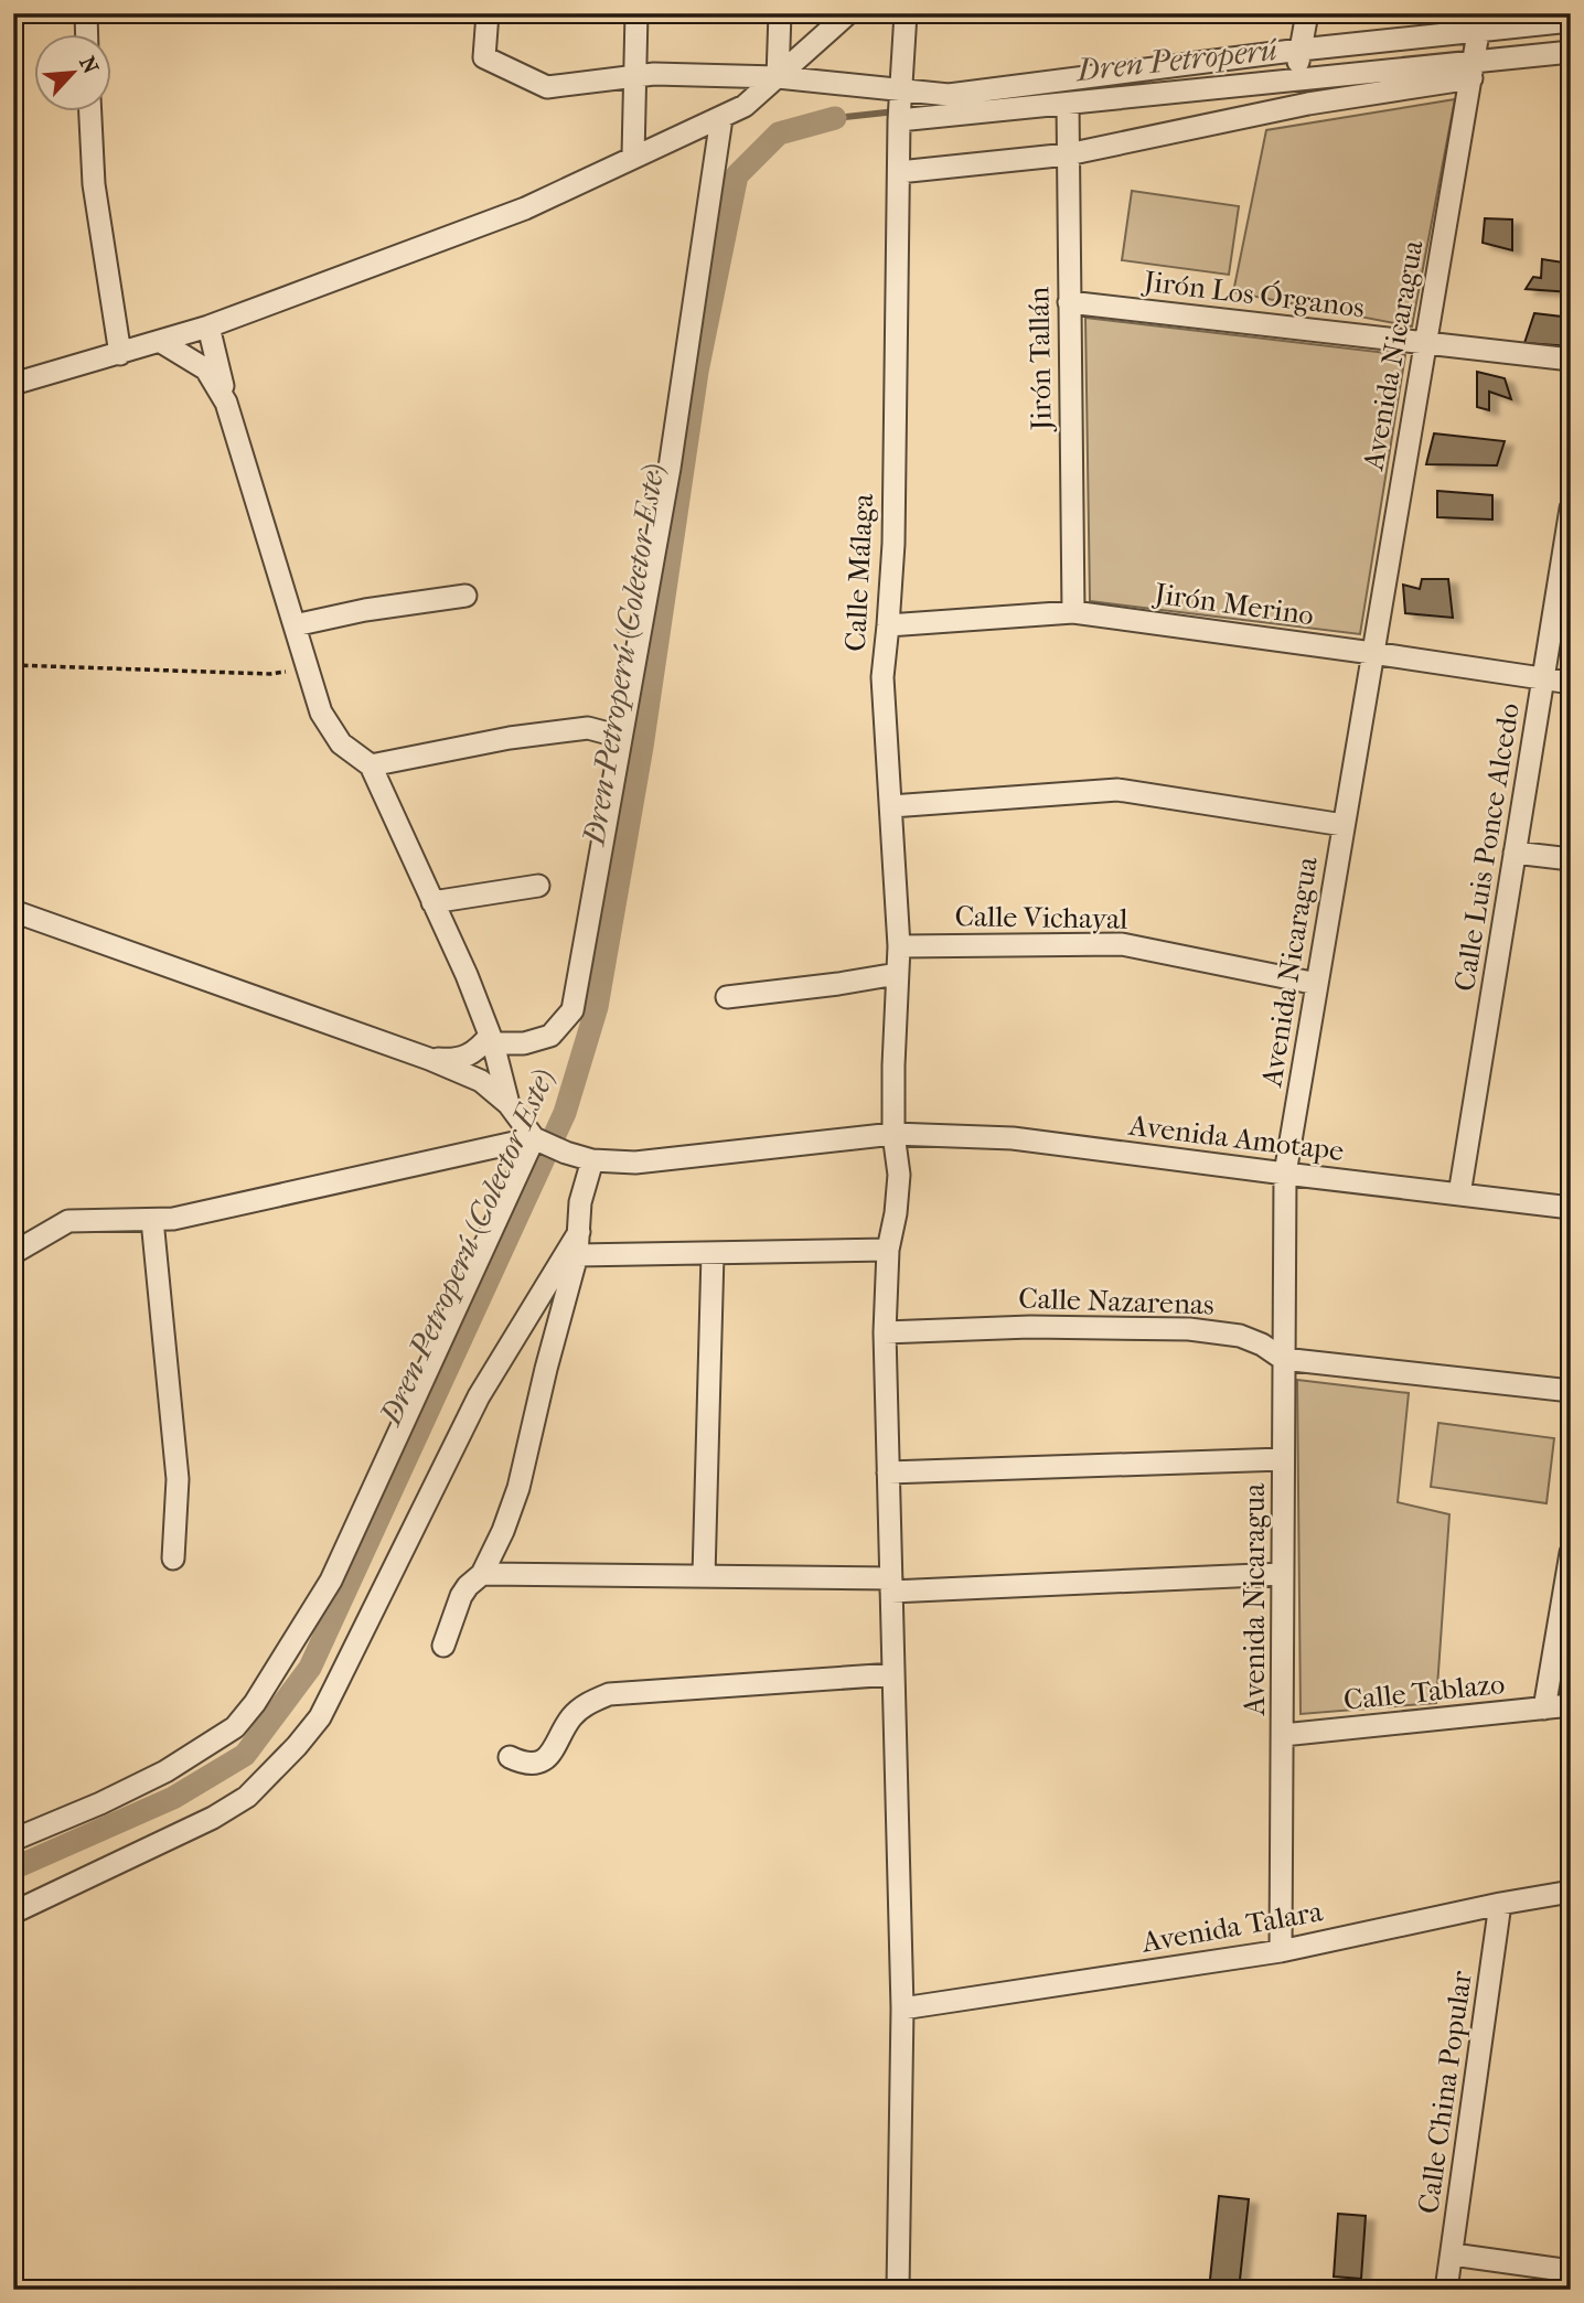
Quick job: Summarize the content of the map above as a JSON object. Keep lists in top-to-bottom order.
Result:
{
  "streets": {
    "street": [
      "Jirón Los Órganos",
      "Avenida Nicaragua",
      "Jirón Tallán",
      "Calle Málaga",
      "Jirón Merino",
      "Calle Luis Ponce Alcedo",
      "Calle Vichayal",
      "Avenida Amotape",
      "Calle Nazarenas",
      "Calle Tablazo",
      "Avenida Talara",
      "Calle China Popular"
    ]
  },
  "crossings": [
    ["Jirón Los Órganos", "Avenida Nicaragua"],
    ["Jirón Los Órganos", "Jirón Tallán"],
    ["Avenida Nicaragua", "Jirón Merino"],
    ["Avenida Nicaragua", "Calle Vichayal"],
    ["Avenida Nicaragua", "Avenida Amotape"],
    ["Avenida Nicaragua", "Calle Nazarenas"],
    ["Avenida Nicaragua", "Calle Tablazo"],
    ["Avenida Nicaragua", "Avenida Talara"],
    ["Jirón Tallán", "Jirón Merino"],
    ["Calle Málaga", "Jirón Merino"],
    ["Calle Málaga", "Calle Vichayal"],
    ["Calle Málaga", "Avenida Amotape"],
    ["Calle Málaga", "Calle Nazarenas"],
    ["Calle Málaga", "Avenida Talara"],
    ["Jirón Merino", "Calle Luis Ponce Alcedo"],
    ["Calle Luis Ponce Alcedo", "Avenida Amotape"],
    ["Avenida Talara", "Calle China Popular"]
  ],
  "water": ["Dren Petroperú", "Dren Petroperú (Colector Este)"],
  "north": "top right"
}
